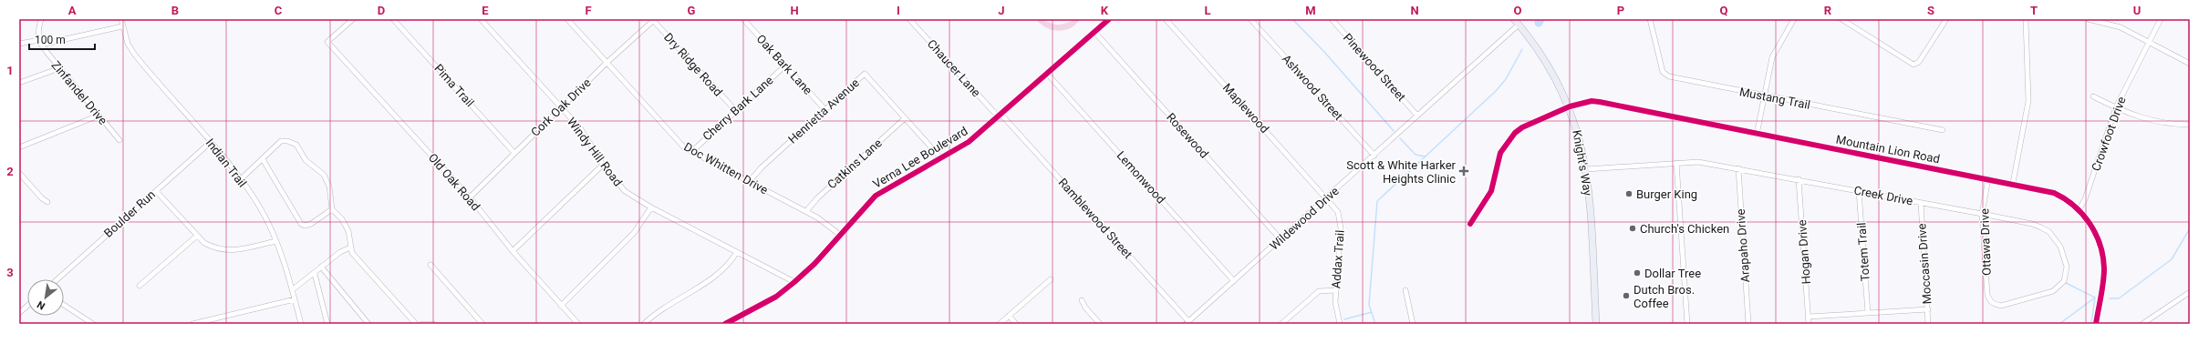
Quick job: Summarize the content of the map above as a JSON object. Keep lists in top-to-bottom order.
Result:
{
  "streets": {
    "main road": ["Knight's Way"],
    "street": [
      "Dry Ridge Road",
      "Oak Bark Lane",
      "Pinewood Street",
      "Chaucer Lane",
      "Pima Trail",
      "Ashwood Street",
      "Zinfandel Drive",
      "Mustang Trail",
      "Cork Oak Drive",
      "Cherry Bark Lane",
      "Maplewood",
      "Henrietta Avenue",
      "Crowfoot Drive",
      "Rosewood",
      "Mountain Lion Road",
      "Windy Hill Road",
      "Verna Lee Boulevard",
      "Indian Trail",
      "Catkins Lane",
      "Doc Whitten Drive",
      "Lemonwood",
      "Old Oak Road",
      "Creek Drive",
      "Boulder Run",
      "Ramblewood Street",
      "Wildewood Drive",
      "Ottawa Drive",
      "Arapaho Drive",
      "Hogan Drive",
      "Totem Trail",
      "Addax Trail",
      "Moccasin Drive"
    ]
  },
  "crossings": [
    ["Dry Ridge Road", "Cork Oak Drive"],
    ["Dry Ridge Road", "Cherry Bark Lane"],
    ["Oak Bark Lane", "Cherry Bark Lane"],
    ["Oak Bark Lane", "Henrietta Avenue"],
    ["Pinewood Street", "Wildewood Drive"],
    ["Chaucer Lane", "Verna Lee Boulevard"],
    ["Chaucer Lane", "Ramblewood Street"],
    ["Pima Trail", "Cork Oak Drive"],
    ["Ashwood Street", "Wildewood Drive"],
    ["Cork Oak Drive", "Windy Hill Road"],
    ["Cork Oak Drive", "Doc Whitten Drive"],
    ["Cork Oak Drive", "Old Oak Road"],
    ["Cherry Bark Lane", "Doc Whitten Drive"],
    ["Maplewood", "Wildewood Drive"],
    ["Maplewood", "Addax Trail"],
    ["Henrietta Avenue", "Verna Lee Boulevard"],
    ["Henrietta Avenue", "Catkins Lane"],
    ["Henrietta Avenue", "Doc Whitten Drive"],
    ["Crowfoot Drive", "Mountain Lion Road"],
    ["Rosewood", "Verna Lee Boulevard"],
    ["Rosewood", "Wildewood Drive"],
    ["Mountain Lion Road", "Knight's Way"],
    ["Mountain Lion Road", "Ottawa Drive"],
    ["Windy Hill Road", "Verna Lee Boulevard"],
    ["Verna Lee Boulevard", "Doc Whitten Drive"],
    ["Verna Lee Boulevard", "Lemonwood"],
    ["Verna Lee Boulevard", "Ramblewood Street"],
    ["Indian Trail", "Boulder Run"],
    ["Knight's Way", "Creek Drive"],
    ["Knight's Way", "Wildewood Drive"],
    ["Catkins Lane", "Doc Whitten Drive"],
    ["Lemonwood", "Wildewood Drive"],
    ["Creek Drive", "Ottawa Drive"],
    ["Creek Drive", "Arapaho Drive"],
    ["Creek Drive", "Hogan Drive"],
    ["Creek Drive", "Totem Trail"],
    ["Creek Drive", "Moccasin Drive"],
    ["Ramblewood Street", "Wildewood Drive"],
    ["Wildewood Drive", "Addax Trail"]
  ],
  "places": {
    "health": ["Scott & White Harker Heights Clinic"],
    "other": [
      "Burger King",
      "Church's Chicken",
      "Dollar Tree",
      "Dutch Bros. Coffee"
    ]
  },
  "scale_bar": "100 m",
  "north": "bottom left",
  "grid": {
    "columns": [
      "A",
      "B",
      "C",
      "D",
      "E",
      "F",
      "G",
      "H",
      "I",
      "J",
      "K",
      "L",
      "M",
      "N",
      "O",
      "P",
      "Q",
      "R",
      "S",
      "T",
      "U"
    ],
    "rows": ["1", "2", "3"]
  }
}
